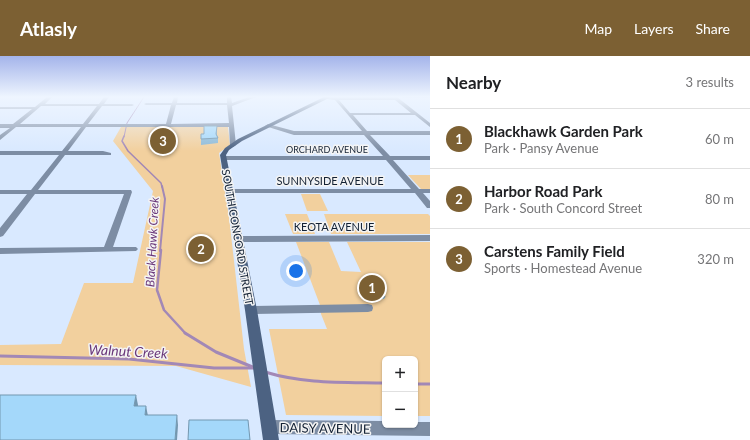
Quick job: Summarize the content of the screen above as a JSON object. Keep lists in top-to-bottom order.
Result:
{
  "streets": {
    "street": [
      "ORCHARD AVENUE",
      "SUNNYSIDE AVENUE",
      "KEOTA AVENUE",
      "SOUTH CONCORD STREET",
      "DAISY AVENUE"
    ]
  },
  "crossings": [
    ["ORCHARD AVENUE", "SOUTH CONCORD STREET"],
    ["SUNNYSIDE AVENUE", "SOUTH CONCORD STREET"],
    ["KEOTA AVENUE", "SOUTH CONCORD STREET"],
    ["SOUTH CONCORD STREET", "DAISY AVENUE"]
  ],
  "water": ["Black Hawk Creek", "Walnut Creek"],
  "page": {
    "header": "Atlasly",
    "nav": ["Map", "Layers", "Share"],
    "heading": ["Nearby", "3 results"],
    "list": [
      {
        "mark": "1",
        "name": "Blackhawk Garden Park",
        "note": "Park · Pansy Avenue",
        "value": "60 m"
      },
      {
        "mark": "2",
        "name": "Harbor Road Park",
        "note": "Park · South Concord Street",
        "value": "80 m"
      },
      {
        "mark": "3",
        "name": "Carstens Family Field",
        "note": "Sports · Homestead Avenue",
        "value": "320 m"
      }
    ],
    "pins": ["3", "2", "1"],
    "map_buttons": ["+", "−"]
  }
}
